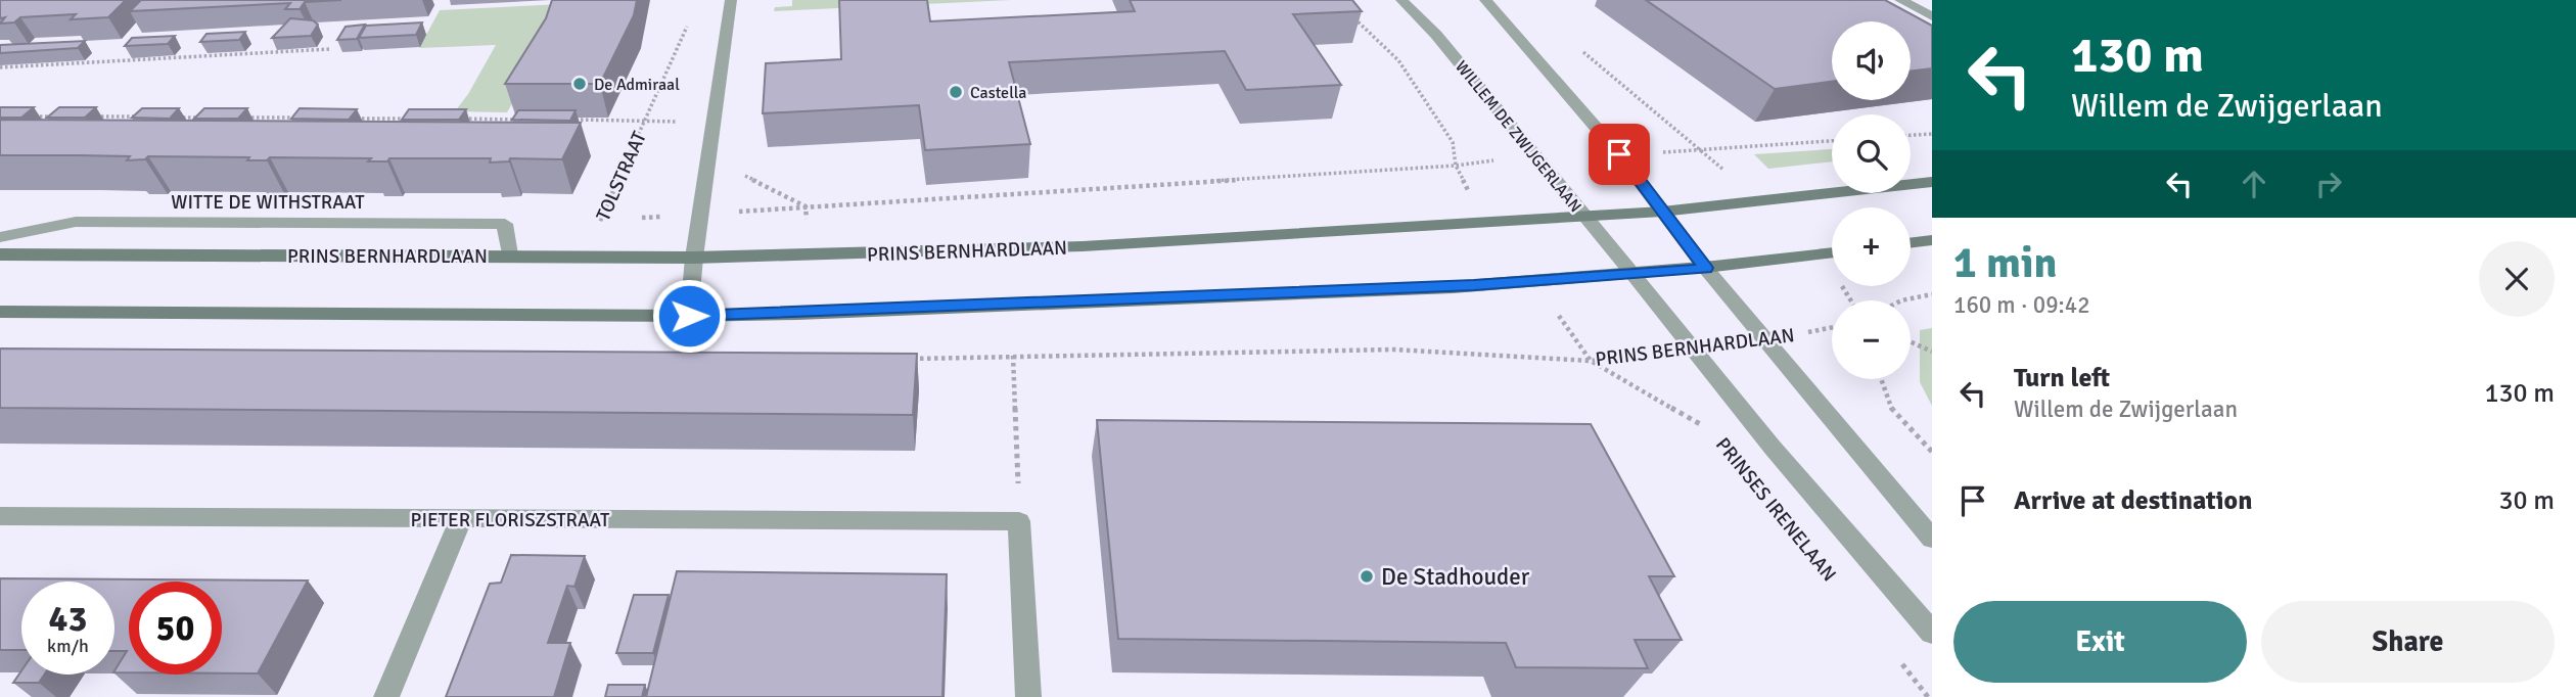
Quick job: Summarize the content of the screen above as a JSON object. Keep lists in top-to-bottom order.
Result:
{
  "streets": {
    "main road": ["PRINS BERNHARDLAAN"],
    "street": [
      "WILLEM DE ZWIJGERLAAN",
      "WITTE DE WITHSTRAAT",
      "PRINSES IRENELAAN",
      "PIETER FLORISZSTRAAT"
    ],
    "path": ["TOLSTRAAT"]
  },
  "crossings": [
    ["WILLEM DE ZWIJGERLAAN", "PRINS BERNHARDLAAN"],
    ["WILLEM DE ZWIJGERLAAN", "PRINSES IRENELAAN"],
    ["TOLSTRAAT", "PRINS BERNHARDLAAN"],
    ["WITTE DE WITHSTRAAT", "PRINS BERNHARDLAAN"],
    ["PRINS BERNHARDLAAN", "PRINSES IRENELAAN"]
  ],
  "places": ["De Admiraal", "Castella", "De Stadhouder"],
  "page": {
    "turn": ["130 m", "Willem de Zwijgerlaan"],
    "map_buttons": ["+", "−"],
    "heading": ["1 min", "160 m · 09:42"],
    "list": [
      {
        "name": "Turn left",
        "note": "Willem de Zwijgerlaan",
        "value": "130 m"
      },
      {
        "name": "Arrive at destination",
        "value": "30 m"
      }
    ],
    "speed": "43 km/h",
    "limit": "50",
    "buttons": ["Exit", "Share"]
  }
}
